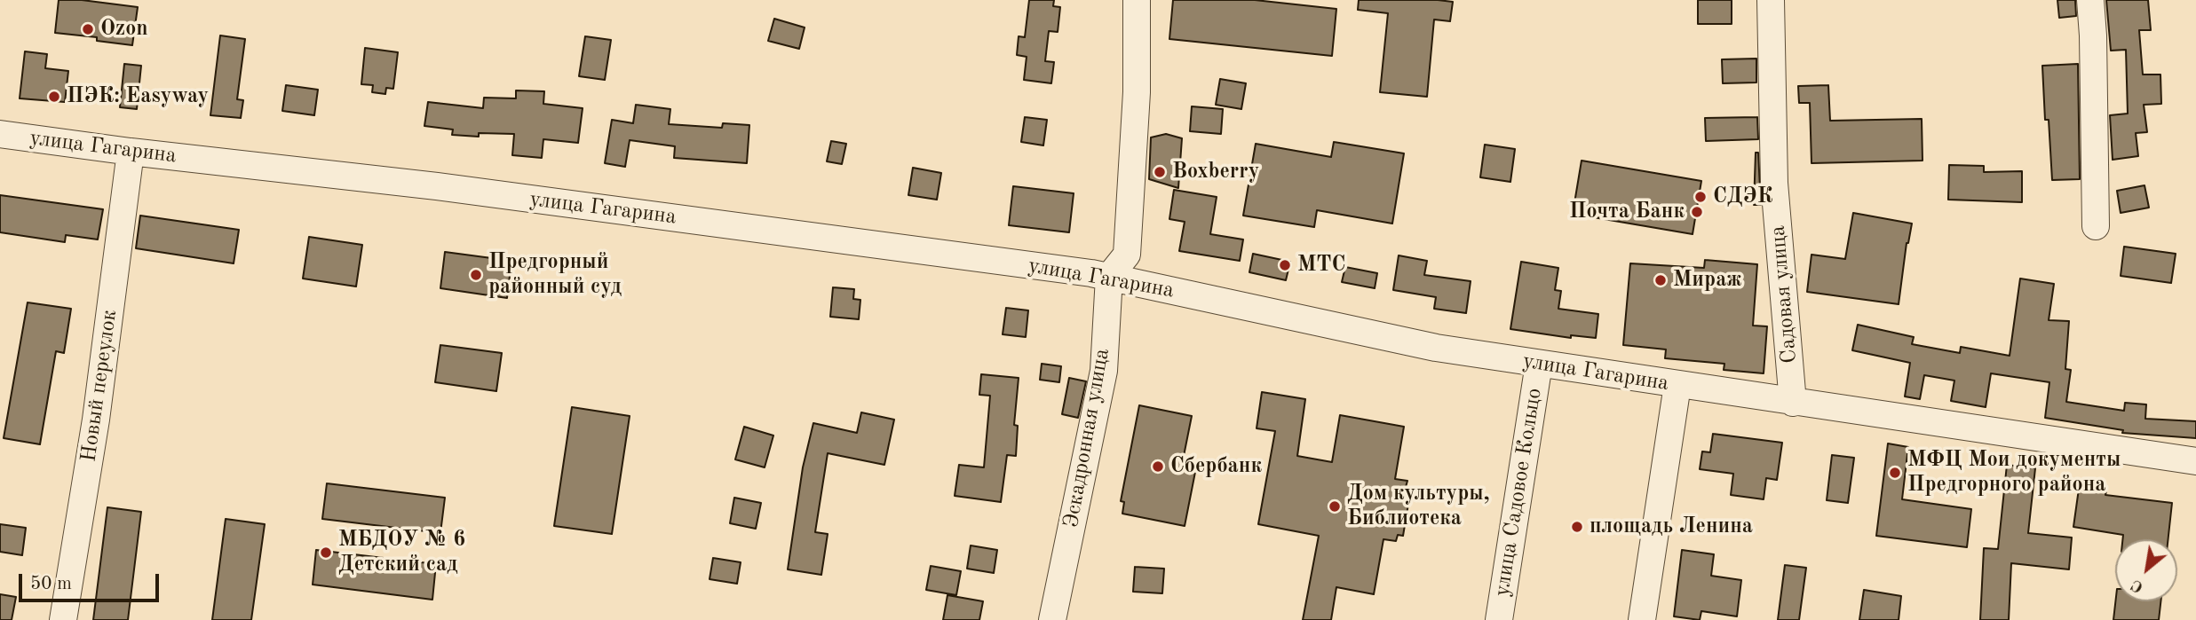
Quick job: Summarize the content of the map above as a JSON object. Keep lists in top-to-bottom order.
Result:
{
  "streets": {
    "street": [
      "улица Гагарина",
      "Садовая улица",
      "Новый переулок",
      "Эскадронная улица",
      "улица Садовое Кольцо"
    ]
  },
  "crossings": [
    ["улица Гагарина", "Садовая улица"],
    ["улица Гагарина", "Новый переулок"],
    ["улица Гагарина", "Эскадронная улица"],
    ["улица Гагарина", "улица Садовое Кольцо"]
  ],
  "places": [
    "Ozon",
    "ПЭК: Easyway",
    "Boxberry",
    "СДЭК",
    "Почта Банк",
    "МТС",
    "Предгорный районный суд",
    "Мираж",
    "Сбербанк",
    "МФЦ Мои документы Предгорного района",
    "Дом культуры, Библиотека",
    "площадь Ленина",
    "МБДОУ № 6 Детский сад"
  ],
  "scale_bar": "50 m",
  "north": "bottom left"
}
